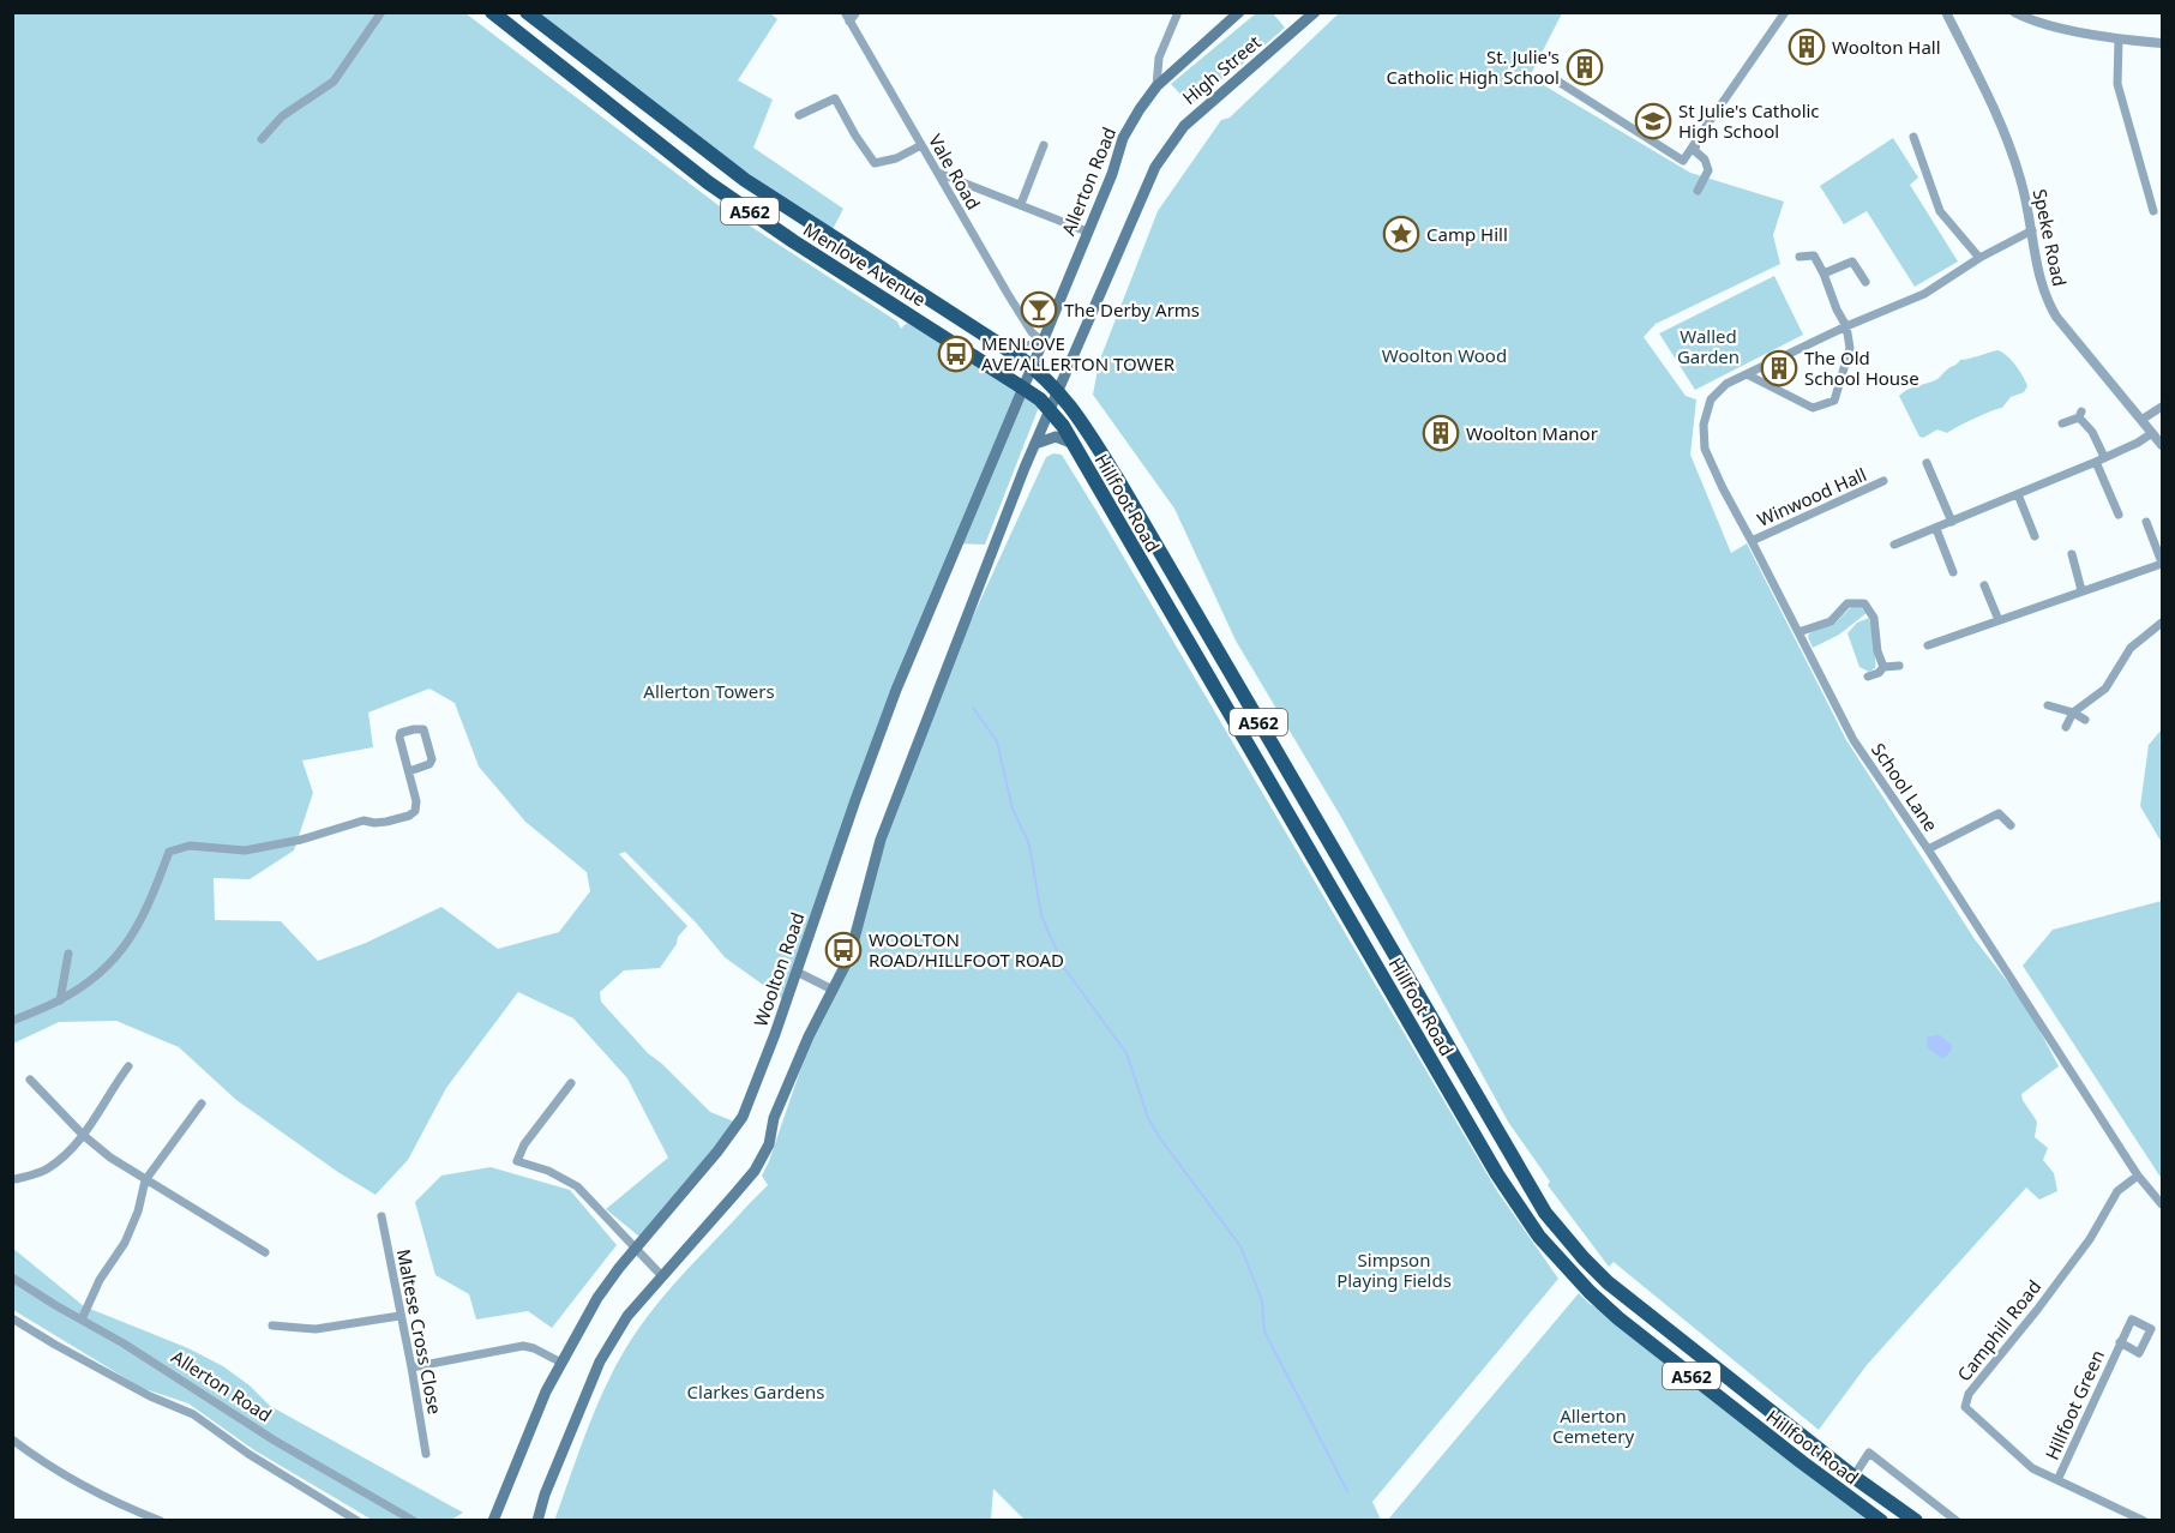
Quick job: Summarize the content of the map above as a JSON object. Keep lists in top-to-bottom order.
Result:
{
  "streets": {
    "highway": ["A562", "Menlove Avenue", "Hillfoot Road"],
    "main road": ["High Street", "Allerton Road", "Woolton Road"],
    "street": [
      "Vale Road",
      "Speke Road",
      "Winwood Hall",
      "School Lane",
      "Camphill Road",
      "Maltese Cross Close",
      "Hillfoot Green"
    ]
  },
  "crossings": [
    ["High Street", "Allerton Road"],
    ["High Street", "Hillfoot Road"],
    ["Vale Road", "Allerton Road"],
    ["Allerton Road", "Menlove Avenue"],
    ["Allerton Road", "Hillfoot Road"],
    ["Allerton Road", "Woolton Road"],
    ["Speke Road", "School Lane"],
    ["Menlove Avenue", "Hillfoot Road"],
    ["Menlove Avenue", "Woolton Road"],
    ["Winwood Hall", "School Lane"],
    ["Hillfoot Road", "Woolton Road"],
    ["School Lane", "Camphill Road"],
    ["Camphill Road", "Hillfoot Green"]
  ],
  "parks": [
    "Walled Garden",
    "Woolton Wood",
    "Allerton Towers",
    "Simpson Playing Fields",
    "Clarkes Gardens",
    "Allerton Cemetery"
  ],
  "places": {
    "building": [
      "Woolton Hall",
      "St. Julie's Catholic High School",
      "The Old School House",
      "Woolton Manor"
    ],
    "school or university": ["St Julie's Catholic High School"],
    "place": ["Camp Hill"],
    "bar": ["The Derby Arms"],
    "bus stop": ["MENLOVE AVE/ALLERTON TOWER", "WOOLTON ROAD/HILLFOOT ROAD"]
  }
}
